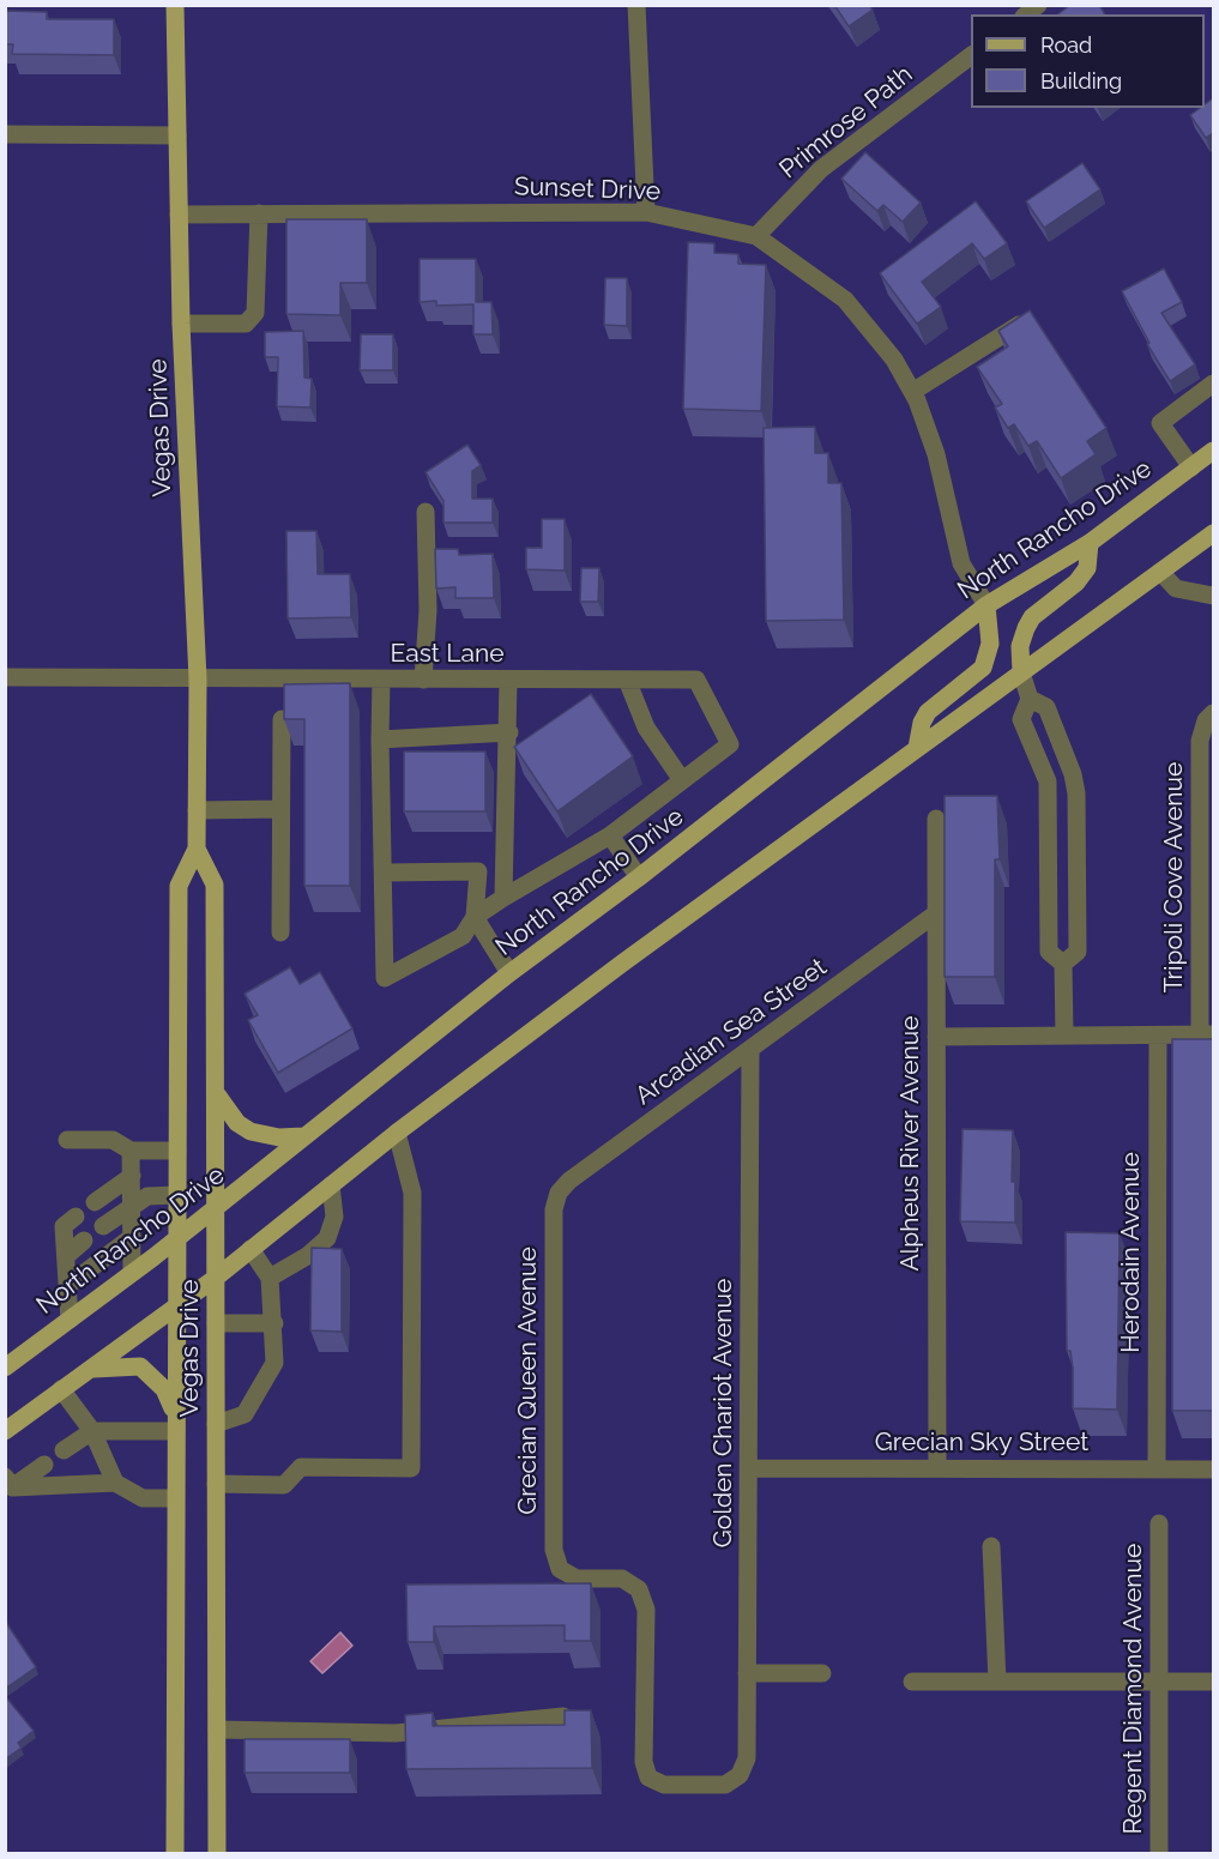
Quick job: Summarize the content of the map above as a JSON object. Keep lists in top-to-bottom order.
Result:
{
  "streets": {
    "main road": ["Vegas Drive", "North Rancho Drive"],
    "street": [
      "Primrose Path",
      "Sunset Drive",
      "East Lane",
      "Tripoli Cove Avenue",
      "Arcadian Sea Street",
      "Alpheus River Avenue",
      "Herodain Avenue",
      "Grecian Queen Avenue",
      "Golden Chariot Avenue",
      "Grecian Sky Street",
      "Regent Diamond Avenue"
    ]
  },
  "crossings": [
    ["Primrose Path", "Sunset Drive"],
    ["Sunset Drive", "Vegas Drive"],
    ["Sunset Drive", "North Rancho Drive"],
    ["Vegas Drive", "North Rancho Drive"],
    ["Vegas Drive", "East Lane"],
    ["Arcadian Sea Street", "Alpheus River Avenue"],
    ["Arcadian Sea Street", "Grecian Queen Avenue"],
    ["Arcadian Sea Street", "Golden Chariot Avenue"],
    ["Alpheus River Avenue", "Grecian Sky Street"],
    ["Herodain Avenue", "Grecian Sky Street"],
    ["Grecian Queen Avenue", "Golden Chariot Avenue"],
    ["Golden Chariot Avenue", "Grecian Sky Street"]
  ],
  "legend": ["Road", "Building"]
}
